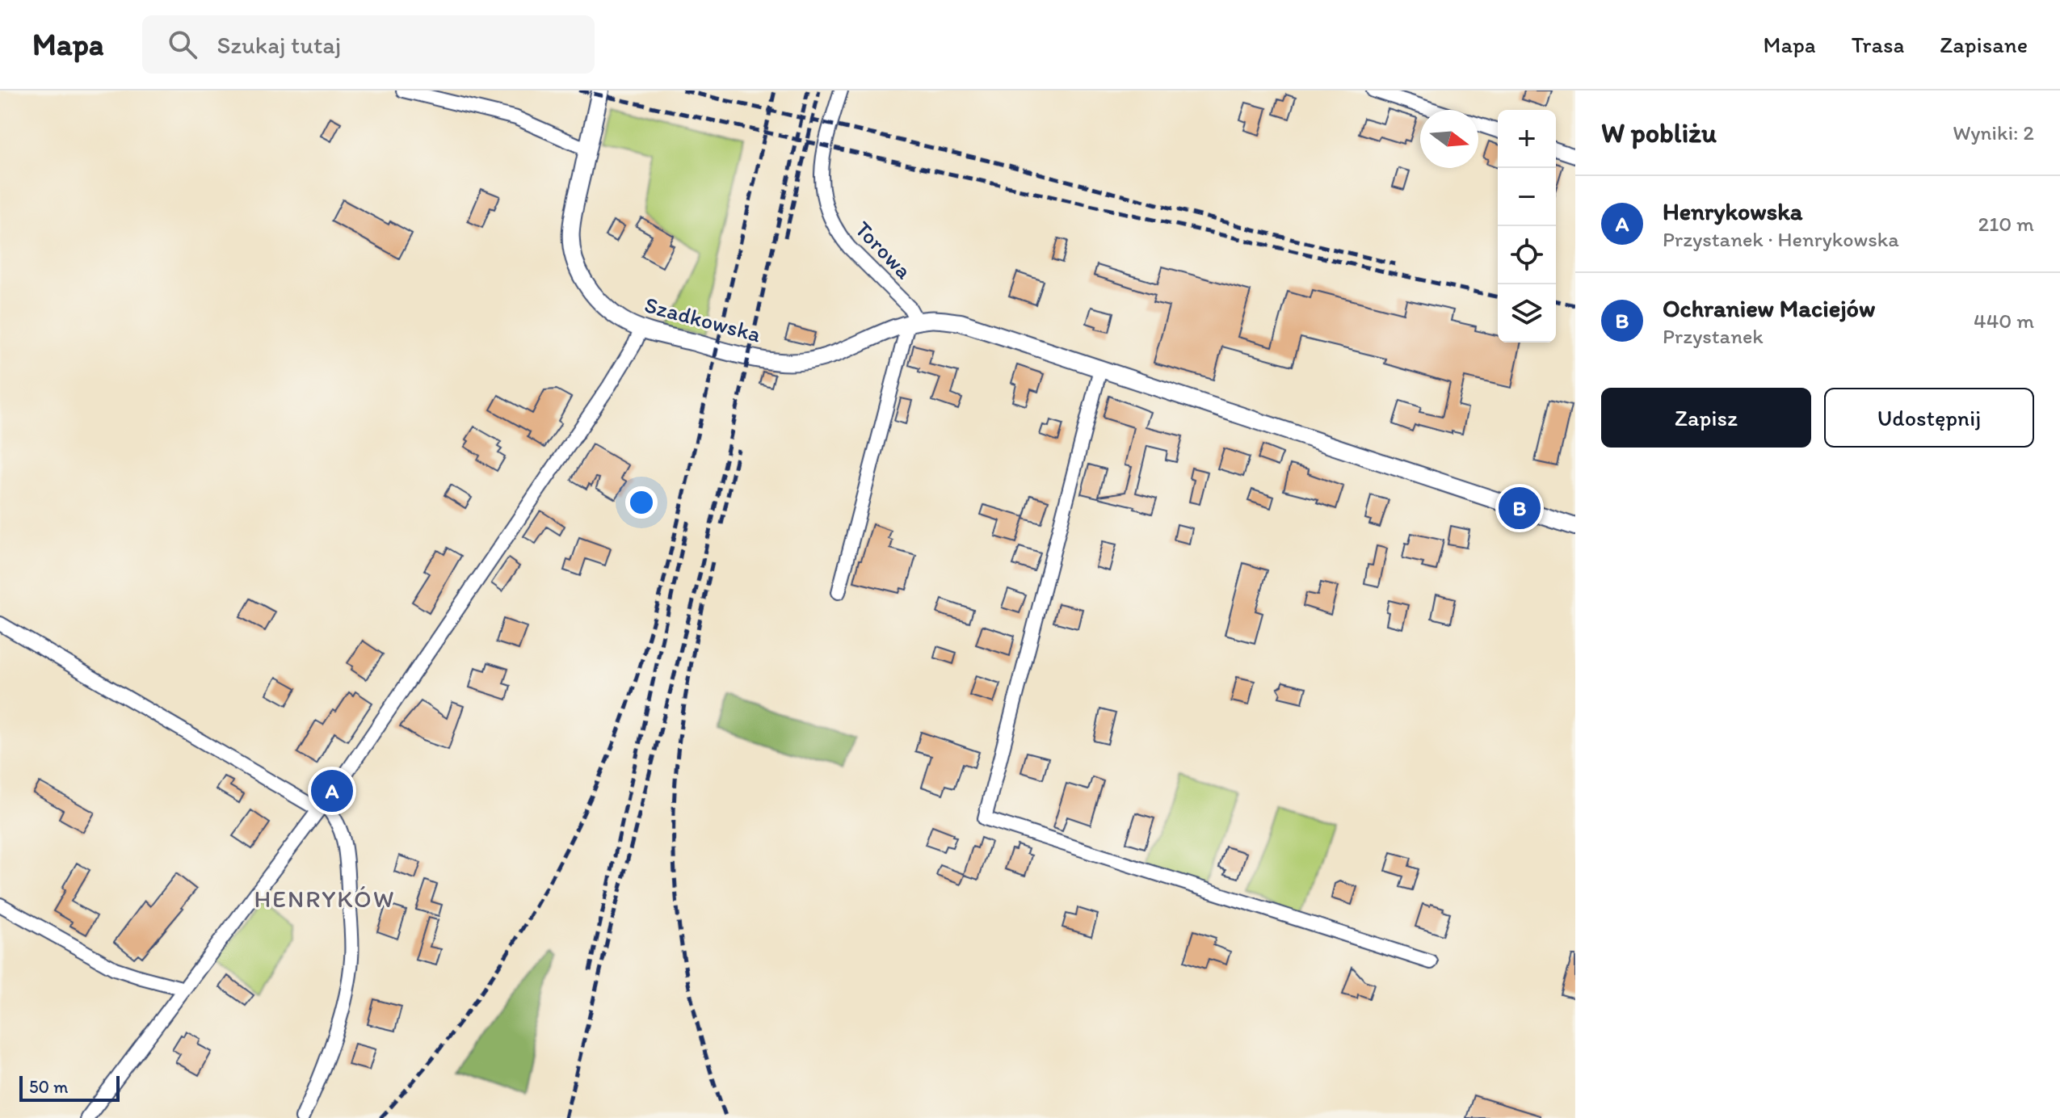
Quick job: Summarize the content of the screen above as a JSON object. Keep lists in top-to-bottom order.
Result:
{
  "streets": {
    "street": ["Torowa", "Szadkowska"]
  },
  "crossings": [
    ["Torowa", "Szadkowska"]
  ],
  "districts": ["HENRYKÓW"],
  "scale_bar": "50 m",
  "north": "right",
  "page": {
    "header": "Mapa",
    "search": "Szukaj tutaj",
    "nav": ["Mapa", "Trasa", "Zapisane"],
    "heading": ["W pobliżu", "Wyniki: 2"],
    "map_buttons": ["+", "−"],
    "list": [
      {
        "mark": "A",
        "name": "Henrykowska",
        "note": "Przystanek · Henrykowska",
        "value": "210 m"
      },
      {
        "mark": "B",
        "name": "Ochraniew Maciejów",
        "note": "Przystanek",
        "value": "440 m"
      }
    ],
    "buttons": ["Zapisz", "Udostępnij"],
    "pins": ["B", "A"],
    "scale": "50 m"
  }
}
